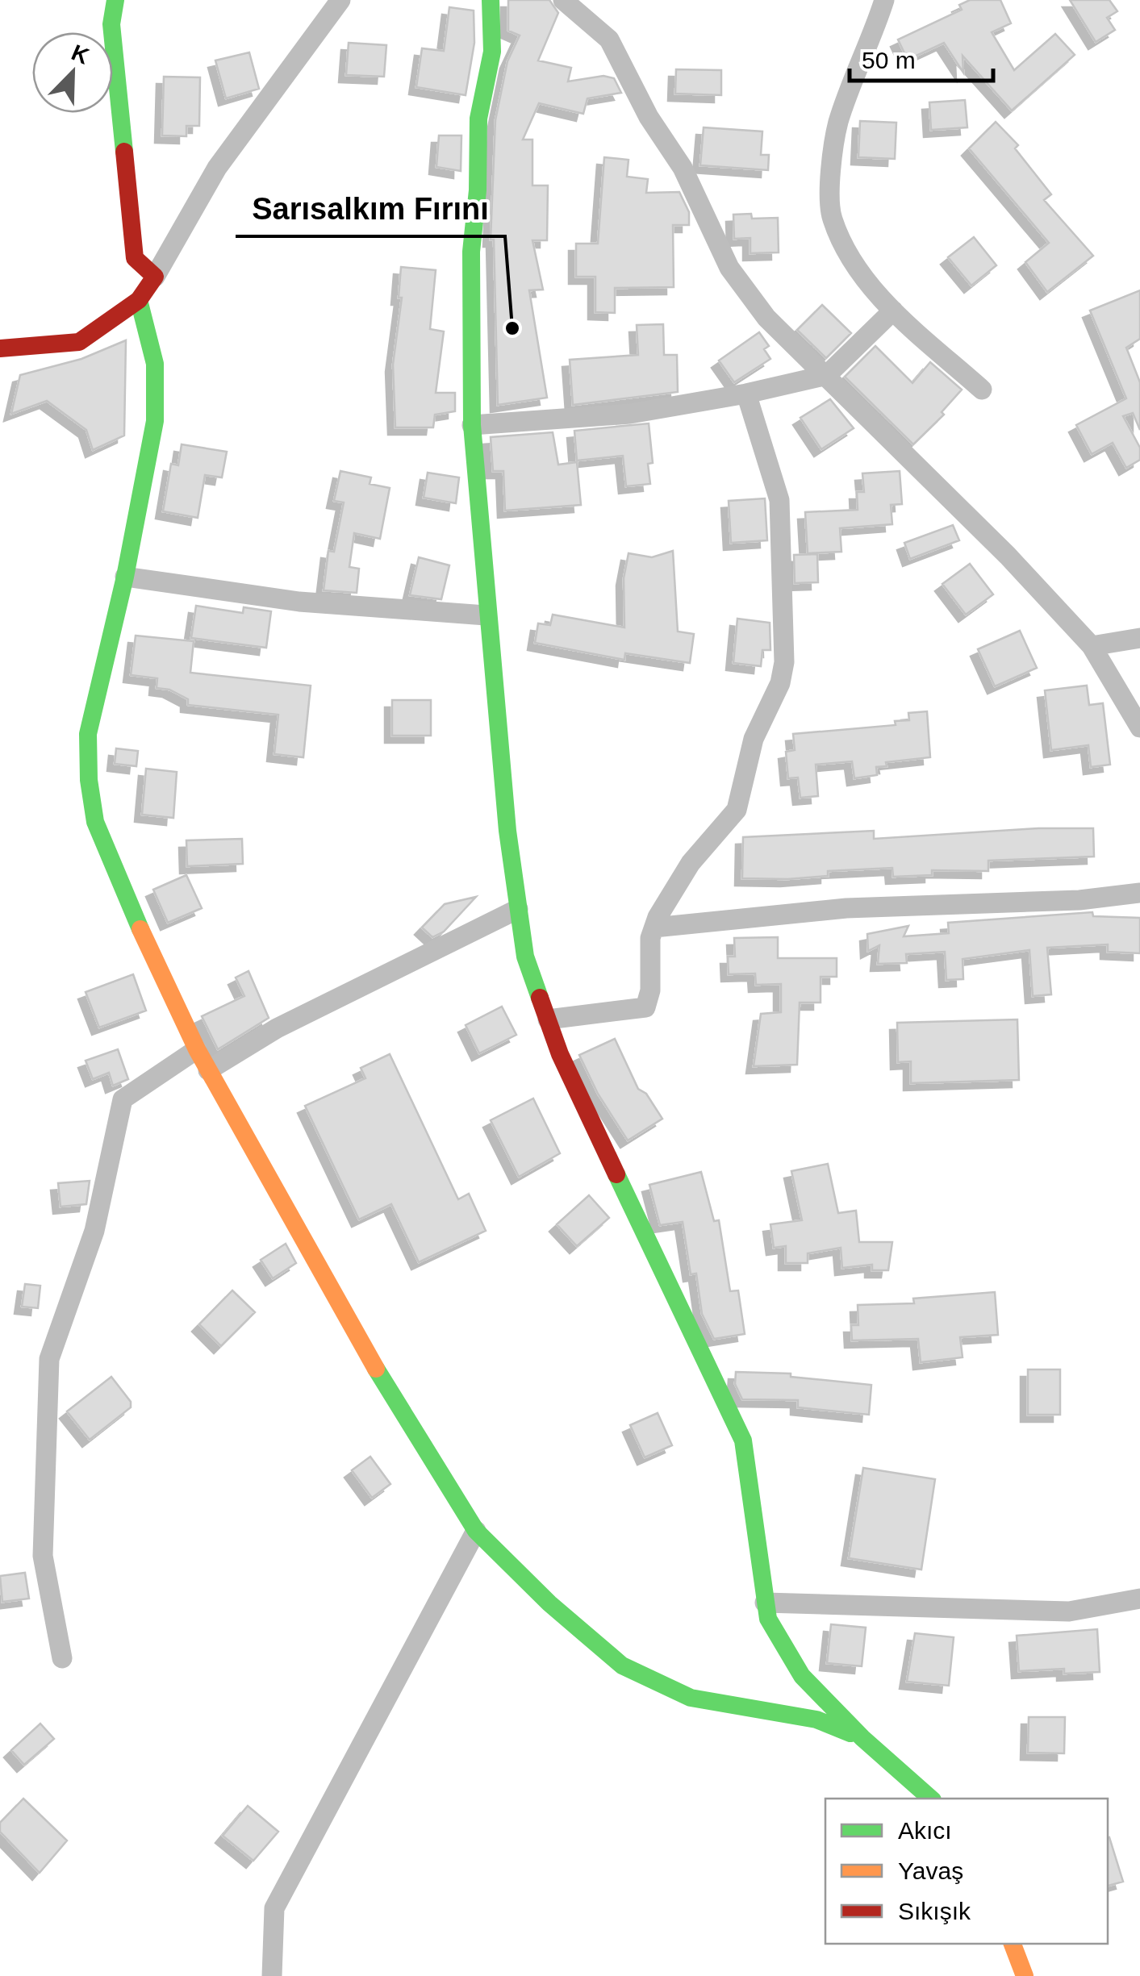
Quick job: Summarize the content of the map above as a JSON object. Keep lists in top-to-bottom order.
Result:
{
  "places": ["Sarısalkım Fırını"],
  "legend": ["Akıcı", "Yavaş", "Sıkışık"],
  "scale_bar": "50 m",
  "north": "top right"
}
